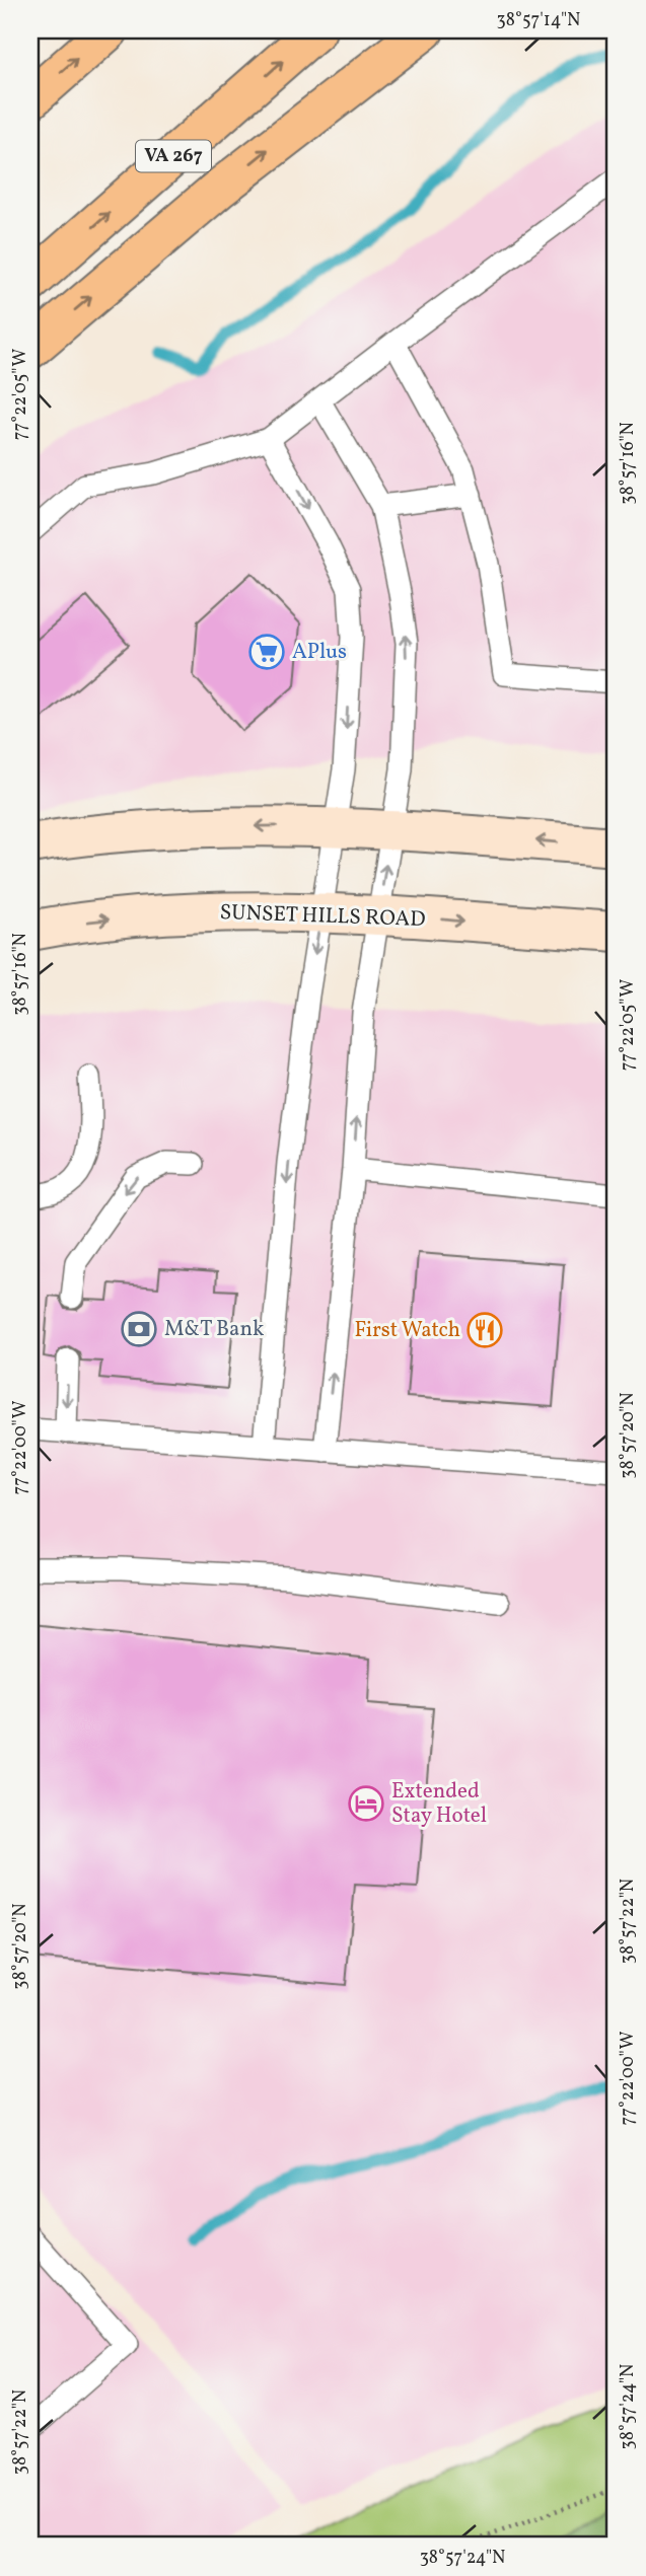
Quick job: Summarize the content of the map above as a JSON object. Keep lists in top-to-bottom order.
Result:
{
  "streets": {
    "highway": ["VA 267"],
    "main road": ["SUNSET HILLS ROAD"]
  },
  "places": {
    "supermarket": ["APlus"],
    "bank": ["M&T Bank"],
    "restaurant": ["First Watch"],
    "hotel": ["Extended Stay Hotel"]
  },
  "coordinates": [
    "38°57'14\"N",
    "77°22'05\"W",
    "38°57'16\"N",
    "38°57'20\"N",
    "77°22'00\"W",
    "38°57'22\"N",
    "38°57'24\"N"
  ]
}
